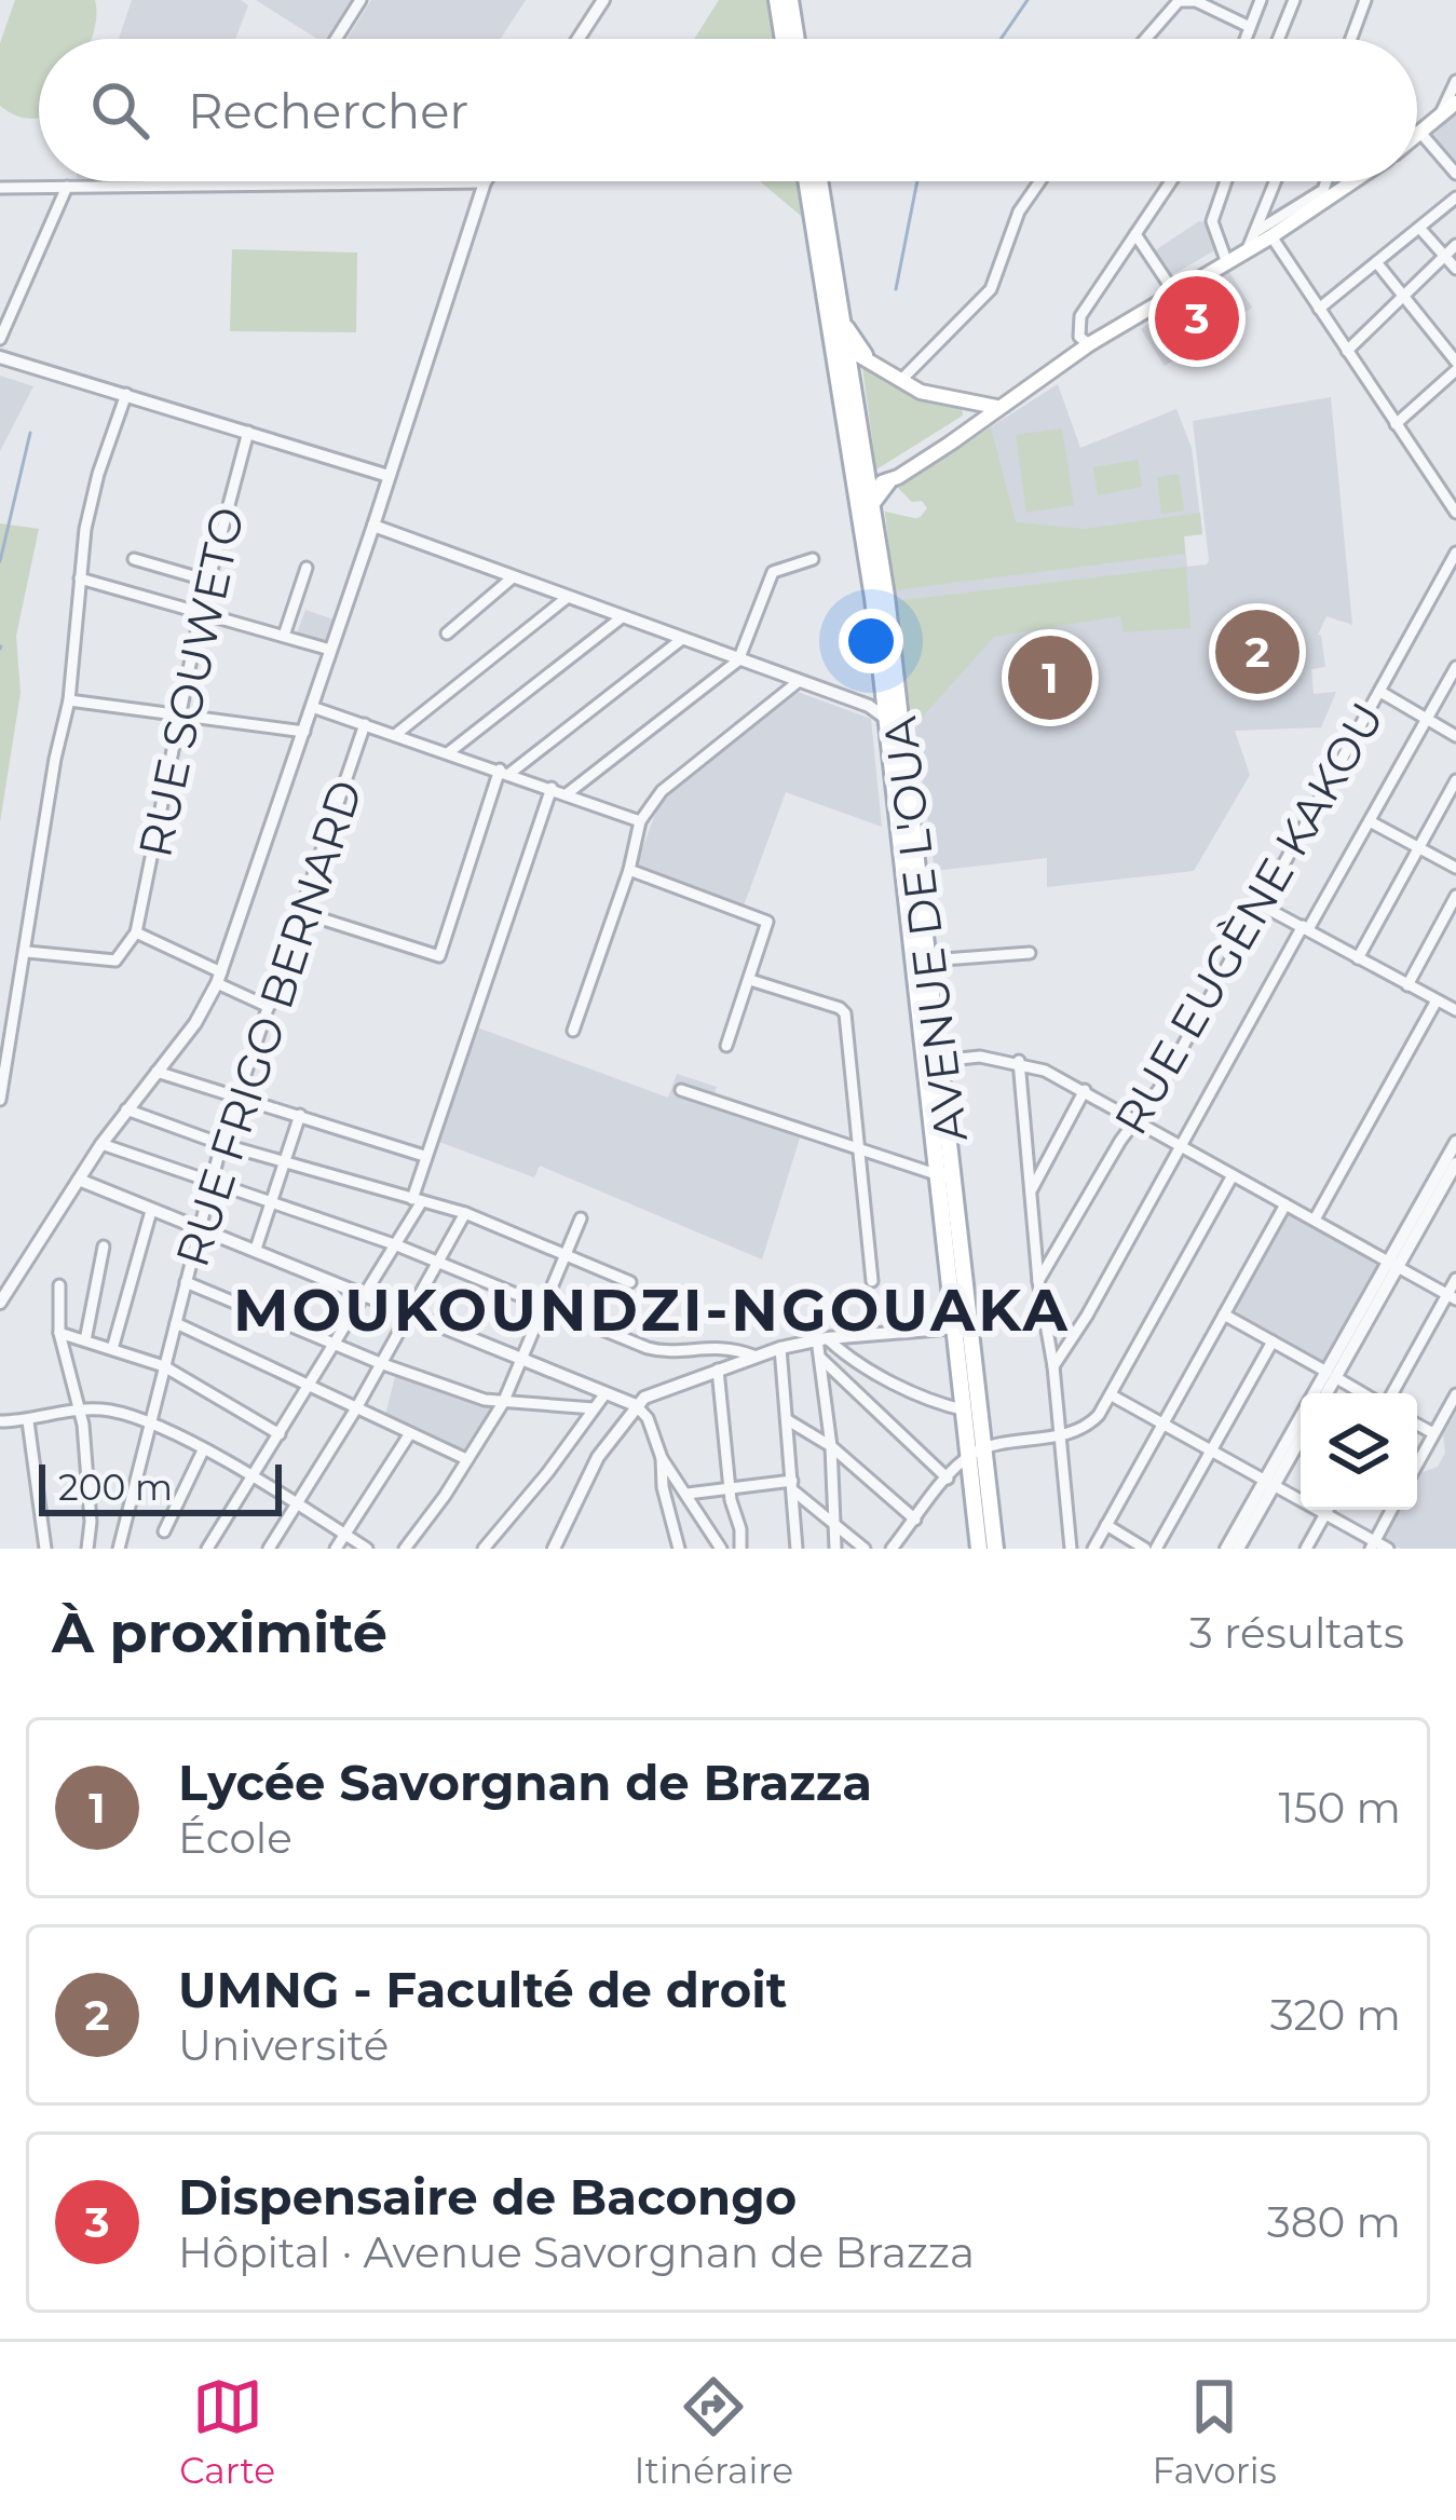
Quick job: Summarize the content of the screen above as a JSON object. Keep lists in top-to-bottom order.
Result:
{
  "streets": {
    "main road": ["AVENUE DE L'OUA"],
    "street": ["RUE SOUWETO", "RUE EUGÈNE KAKOU", "RUE FRIGO BERNARD"]
  },
  "districts": ["MOUKOUNDZI-NGOUAKA"],
  "scale_bar": "200 m",
  "page": {
    "search": "Rechercher",
    "pins": ["3", "2", "1"],
    "scale": "200 m",
    "heading": ["À proximité", "3 résultats"],
    "list": [
      {
        "mark": "1",
        "name": "Lycée Savorgnan de Brazza",
        "note": "École",
        "value": "150 m"
      },
      {
        "mark": "2",
        "name": "UMNG - Faculté de droit",
        "note": "Université",
        "value": "320 m"
      },
      {
        "mark": "3",
        "name": "Dispensaire de Bacongo",
        "note": "Hôpital · Avenue Savorgnan de Brazza",
        "value": "380 m"
      }
    ],
    "nav": ["Carte", "Itinéraire", "Favoris"]
  }
}
